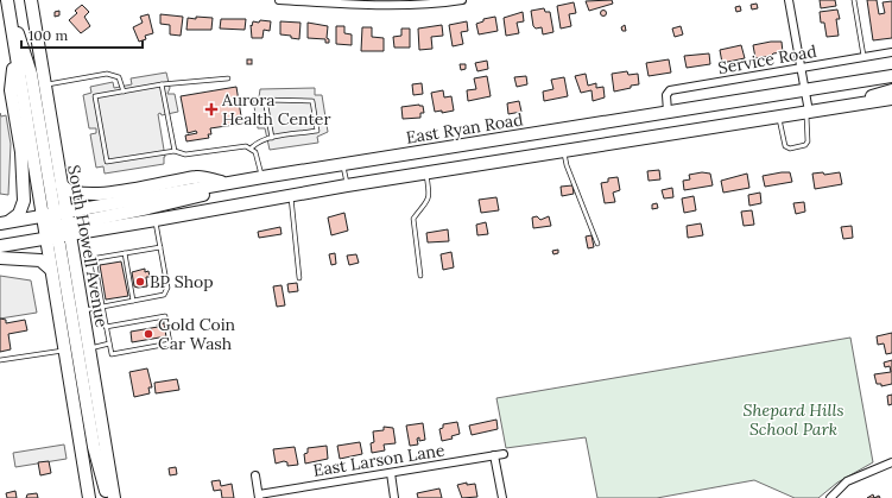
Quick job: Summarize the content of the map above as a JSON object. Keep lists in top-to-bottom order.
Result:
{
  "streets": {
    "main road": ["East Ryan Road", "South Howell Avenue"],
    "street": ["Service Road", "East Larson Lane"]
  },
  "crossings": [
    ["Service Road", "East Ryan Road"],
    ["East Ryan Road", "South Howell Avenue"]
  ],
  "parks": ["Shepard Hills School Park"],
  "places": {
    "health": ["Aurora Health Center"],
    "other": ["BP Shop", "Gold Coin Car Wash"]
  },
  "scale_bar": "100 m"
}
